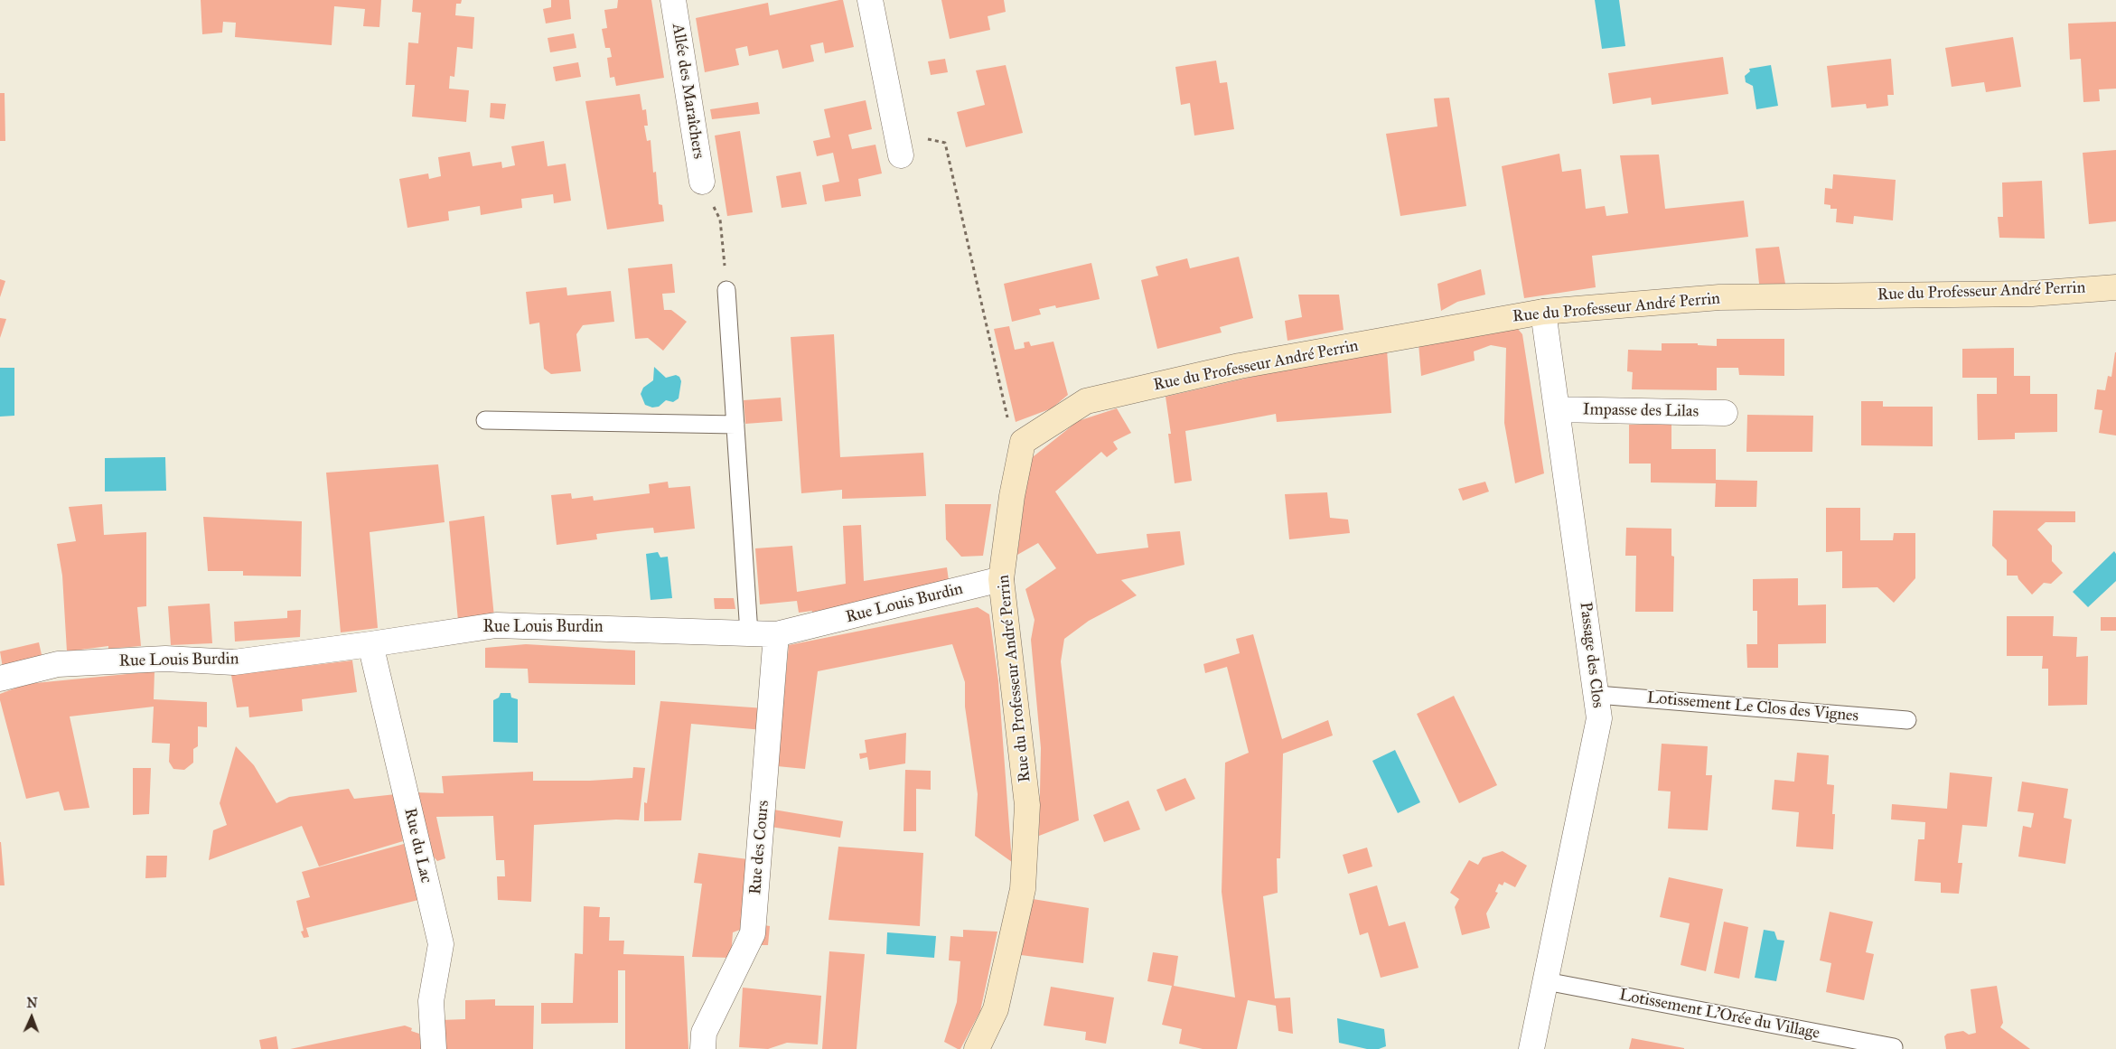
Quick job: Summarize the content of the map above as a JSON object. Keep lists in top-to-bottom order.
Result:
{
  "streets": {
    "street": [
      "Allée des Maraîchers",
      "Rue du Professeur André Perrin",
      "Impasse des Lilas",
      "Rue Louis Burdin",
      "Passage des Clos",
      "Rue du Lac",
      "Rue des Cours"
    ],
    "lane": ["Lotissement Le Clos des Vignes", "Lotissement L'Orée du Village"]
  },
  "crossings": [
    ["Rue du Professeur André Perrin", "Rue Louis Burdin"],
    ["Rue du Professeur André Perrin", "Passage des Clos"],
    ["Impasse des Lilas", "Passage des Clos"],
    ["Rue Louis Burdin", "Rue du Lac"],
    ["Rue Louis Burdin", "Rue des Cours"],
    ["Passage des Clos", "Lotissement Le Clos des Vignes"],
    ["Passage des Clos", "Lotissement L'Orée du Village"]
  ],
  "north": "top"
}
